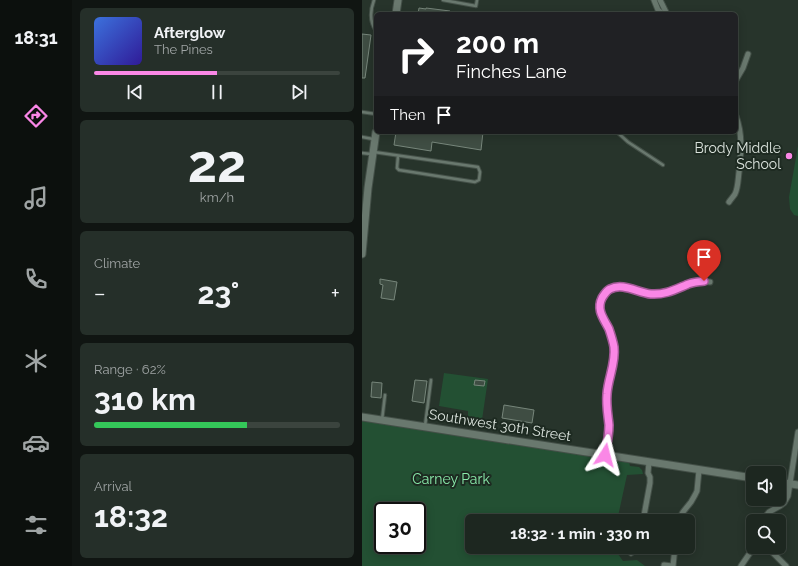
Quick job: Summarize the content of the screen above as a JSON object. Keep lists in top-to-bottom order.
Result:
{
  "streets": {
    "street": ["Southwest 30th Street"]
  },
  "parks": ["Carney Park"],
  "places": ["Brody Middle School"],
  "page": {
    "tabs": "18:31",
    "turn": ["200 m", "Finches Lane"],
    "song": ["Afterglow", "The Pines"],
    "then": "Then",
    "tile": [
      ["22", "km/h"],
      "Climate",
      ["Range · 62%", "310 km"],
      ["Arrival", "18:32"]
    ],
    "heat": ["−", "23°", "+"],
    "limit": "30",
    "trip": "18:32 · 1 min · 330 m"
  }
}
